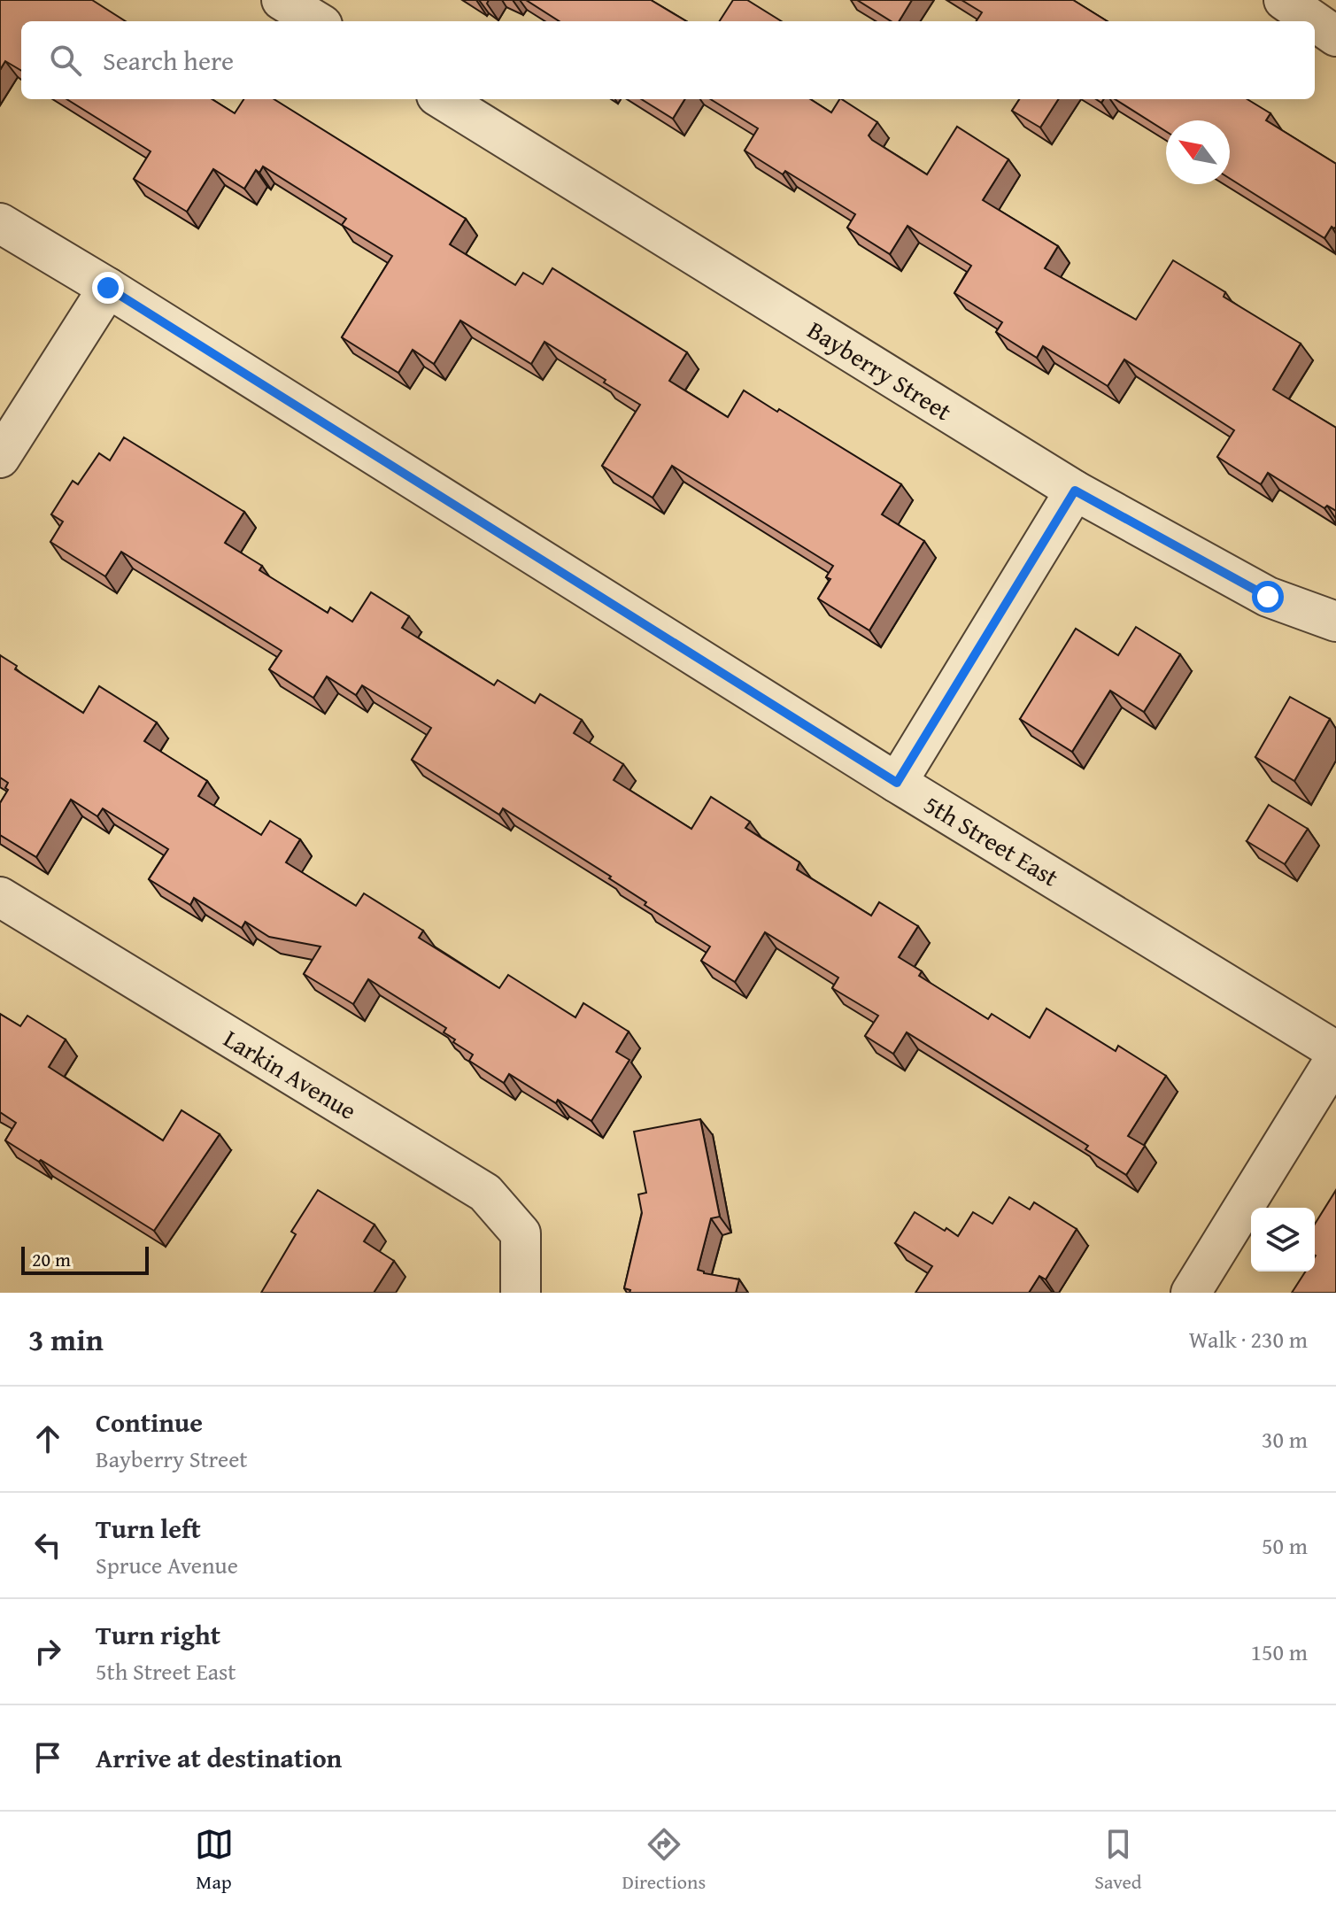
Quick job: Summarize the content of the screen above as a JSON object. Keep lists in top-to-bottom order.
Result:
{
  "streets": {
    "street": ["Bayberry Street", "5th Street East", "Larkin Avenue"]
  },
  "scale_bar": "20 m",
  "north": "top left",
  "page": {
    "search": "Search here",
    "scale": "20 m",
    "heading": ["3 min", "Walk · 230 m"],
    "list": [
      ["Continue", "Bayberry Street", "30 m"],
      ["Turn left", "Spruce Avenue", "50 m"],
      ["Turn right", "5th Street East", "150 m"],
      "Arrive at destination"
    ],
    "nav": ["Map", "Directions", "Saved"]
  }
}
